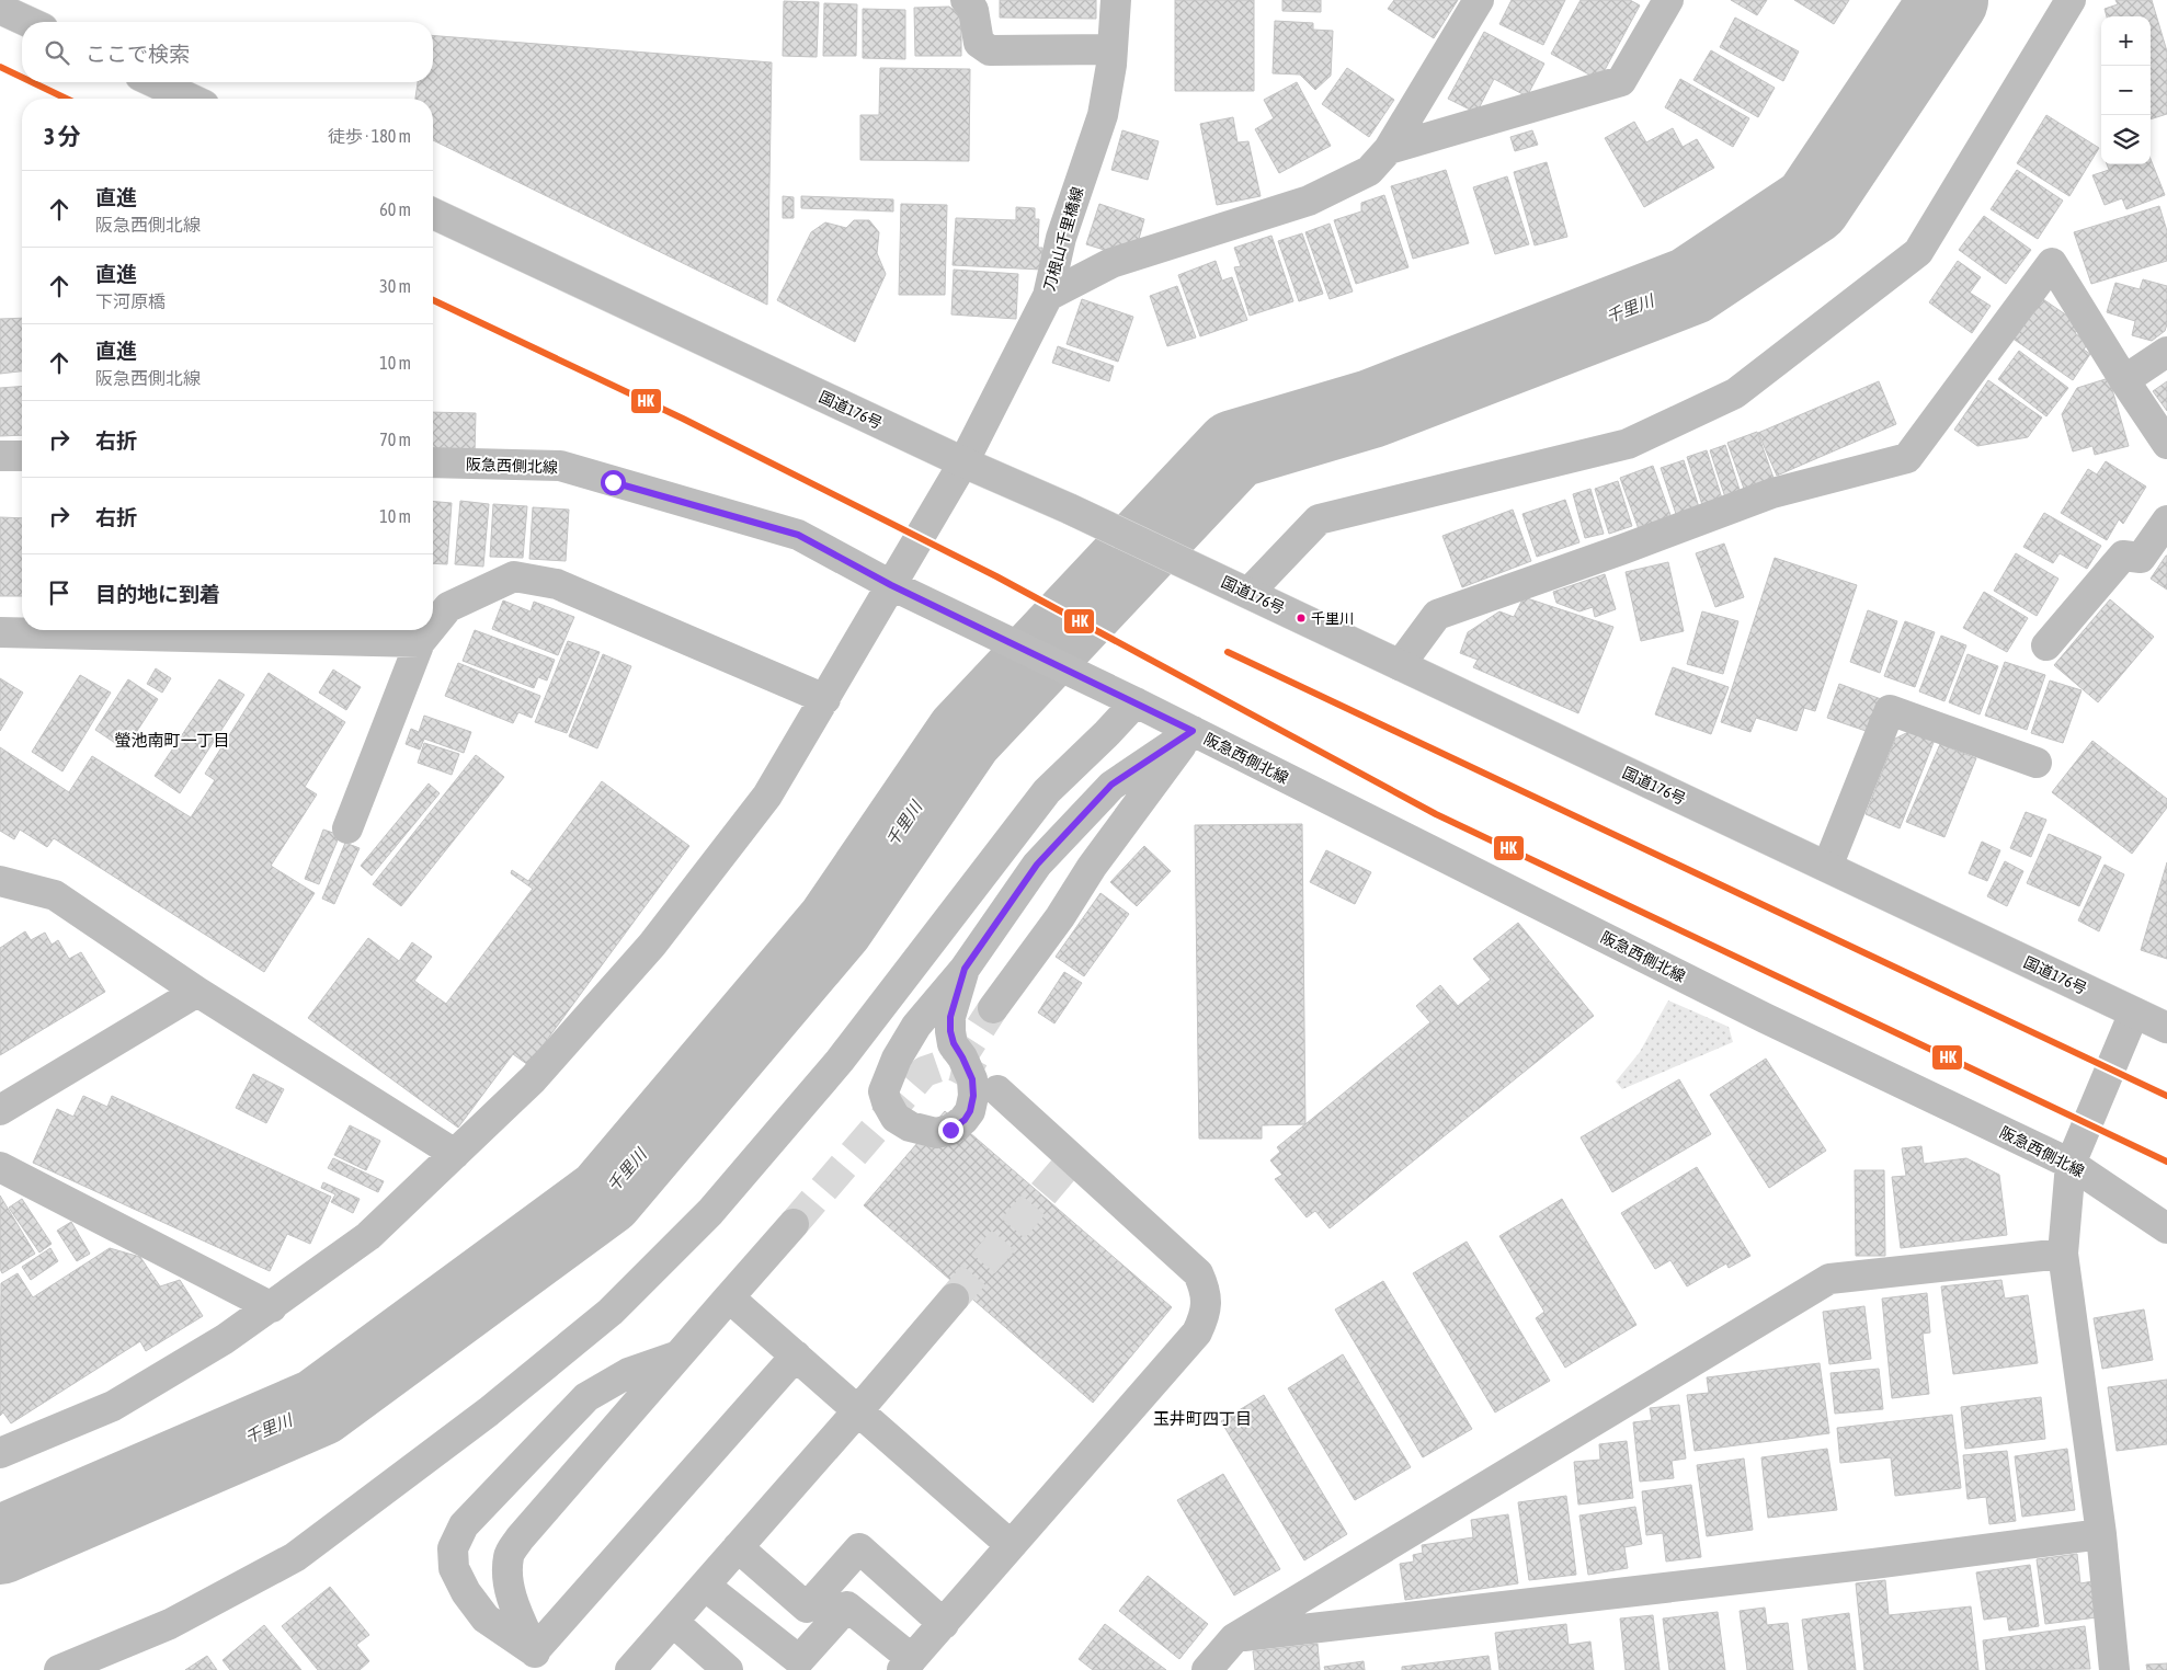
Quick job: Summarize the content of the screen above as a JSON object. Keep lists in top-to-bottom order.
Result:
{
  "streets": {
    "main road": ["刀根山千里橋線", "国道176号", "阪急西側北線"]
  },
  "crossings": [
    ["刀根山千里橋線", "国道176号"],
    ["刀根山千里橋線", "阪急西側北線"]
  ],
  "districts": ["螢池南町一丁目", "玉井町四丁目"],
  "water": ["千里川"],
  "places": ["千里川"],
  "lines": ["transit line HK"],
  "page": {
    "map_buttons": ["+", "−"],
    "search": "ここで検索",
    "heading": ["3 分", "徒歩 · 180 m"],
    "list": [
      ["直進", "阪急西側北線", "60 m"],
      ["直進", "下河原橋", "30 m"],
      ["直進", "阪急西側北線", "10 m"],
      ["右折", "70 m"],
      ["右折", "10 m"],
      "目的地に到着"
    ]
  }
}
